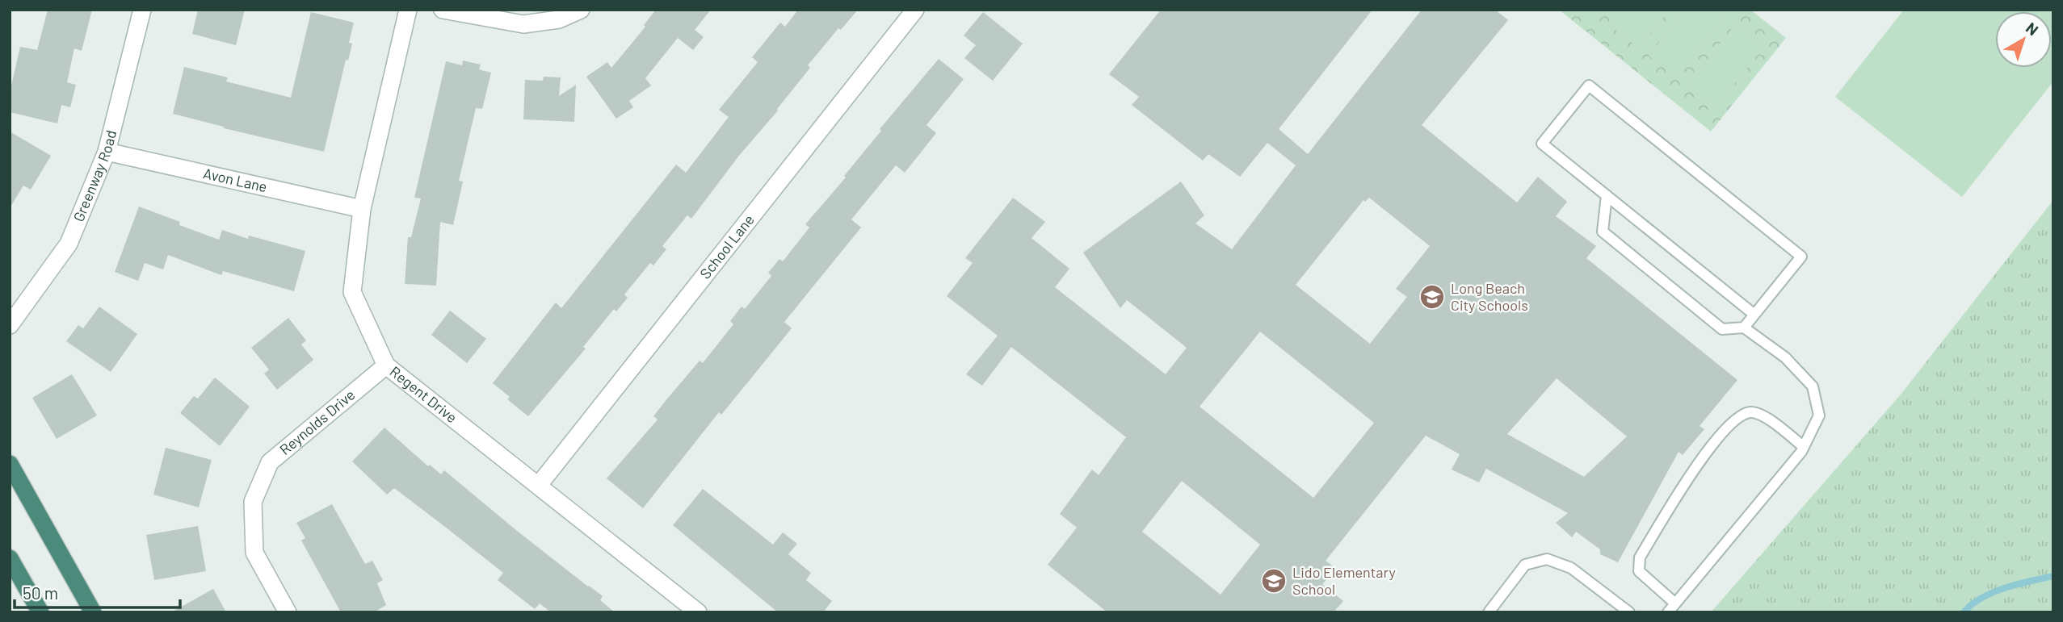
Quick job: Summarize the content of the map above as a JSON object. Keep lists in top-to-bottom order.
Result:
{
  "streets": {
    "street": [
      "Greenway Road",
      "Avon Lane",
      "School Lane",
      "Regent Drive",
      "Reynolds Drive"
    ]
  },
  "crossings": [
    ["Greenway Road", "Avon Lane"],
    ["Avon Lane", "Regent Drive"],
    ["School Lane", "Regent Drive"],
    ["Regent Drive", "Reynolds Drive"]
  ],
  "places": {
    "school or university": ["Long Beach City Schools", "Lido Elementary School"]
  },
  "scale_bar": "50 m",
  "north": "top right"
}
